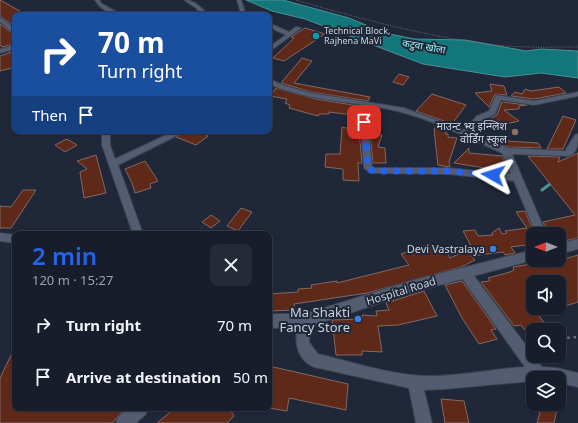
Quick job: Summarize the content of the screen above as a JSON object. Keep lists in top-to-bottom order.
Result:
{
  "streets": {
    "street": ["Hospital Road"]
  },
  "water": ["कटुवा खोला"],
  "places": [
    "Technical Block, Rajhena MaVi",
    "माउन्ट भ्यु इन्ग्लिश वोर्डिंग स्कूल",
    "Devi Vastralaya",
    "Ma Shakti Fancy Store"
  ],
  "north": "left",
  "page": {
    "turn": ["70 m", "Turn right"],
    "then": "Then",
    "heading": ["2 min", "120 m · 15:27"],
    "list": [
      {
        "name": "Turn right",
        "value": "70 m"
      },
      {
        "name": "Arrive at destination",
        "value": "50 m"
      }
    ]
  }
}
